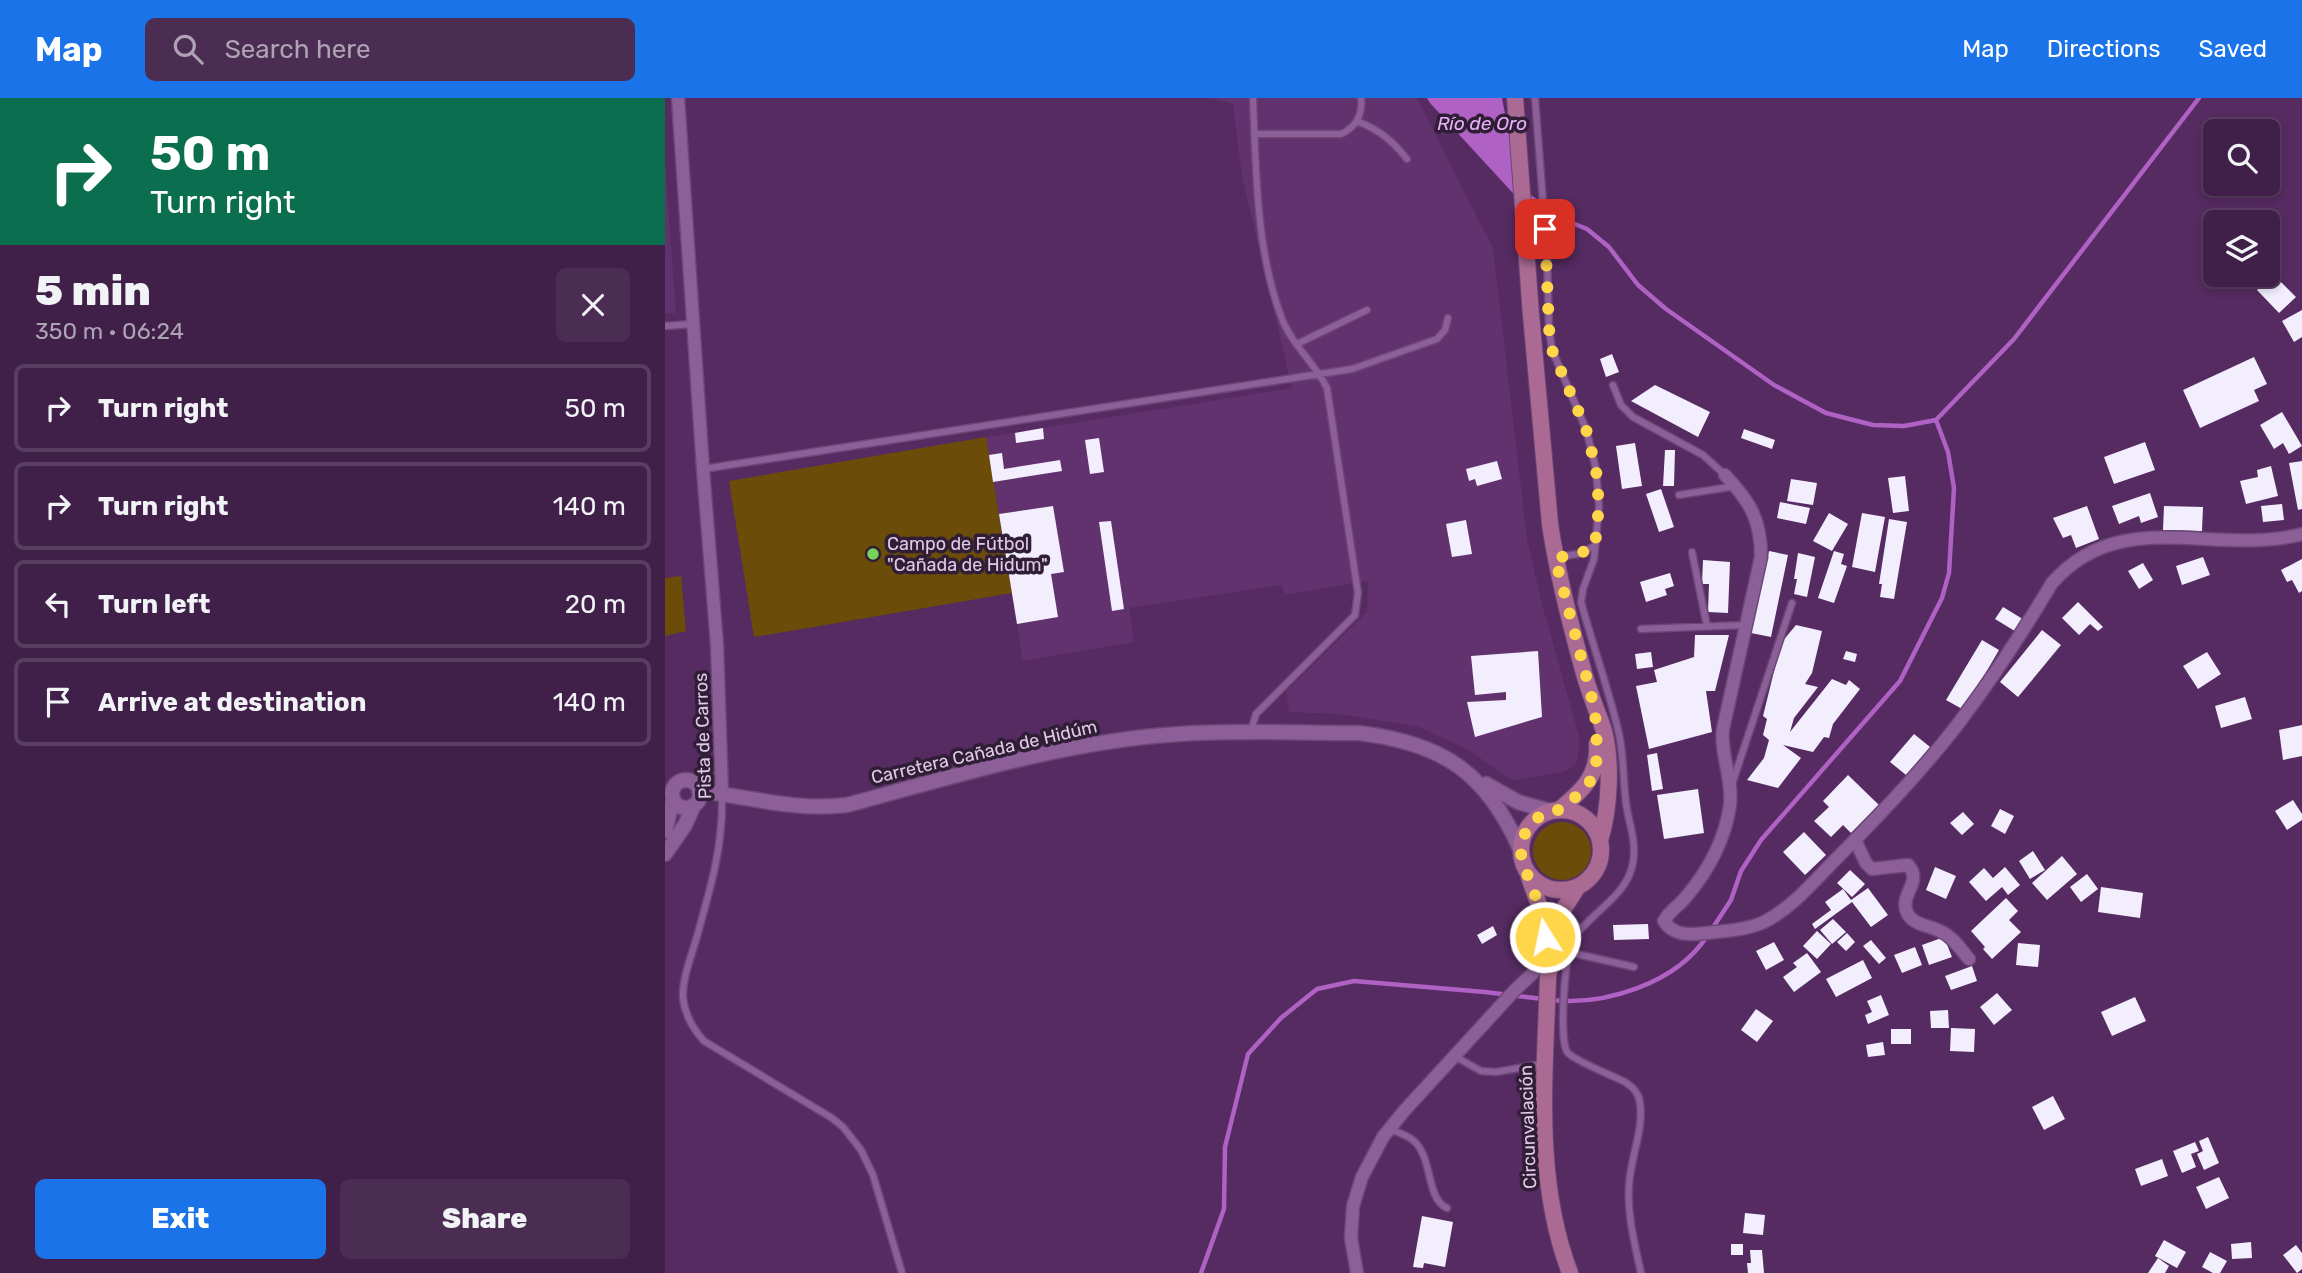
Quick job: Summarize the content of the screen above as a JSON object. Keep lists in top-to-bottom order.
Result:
{
  "streets": {
    "main road": ["Circunvalación"],
    "street": ["Pista de Carros", "Carretera Cañada de Hidúm"]
  },
  "crossings": [
    ["Pista de Carros", "Carretera Cañada de Hidúm"]
  ],
  "water": ["Río de Oro"],
  "places": ["Campo de Fútbol \"Cañada de Hidum\""],
  "page": {
    "header": "Map",
    "search": "Search here",
    "nav": ["Map", "Directions", "Saved"],
    "turn": ["50 m", "Turn right"],
    "heading": ["5 min", "350 m · 06:24"],
    "list": [
      {
        "name": "Turn right",
        "value": "50 m"
      },
      {
        "name": "Turn right",
        "value": "140 m"
      },
      {
        "name": "Turn left",
        "value": "20 m"
      },
      {
        "name": "Arrive at destination",
        "value": "140 m"
      }
    ],
    "buttons": ["Exit", "Share"]
  }
}
